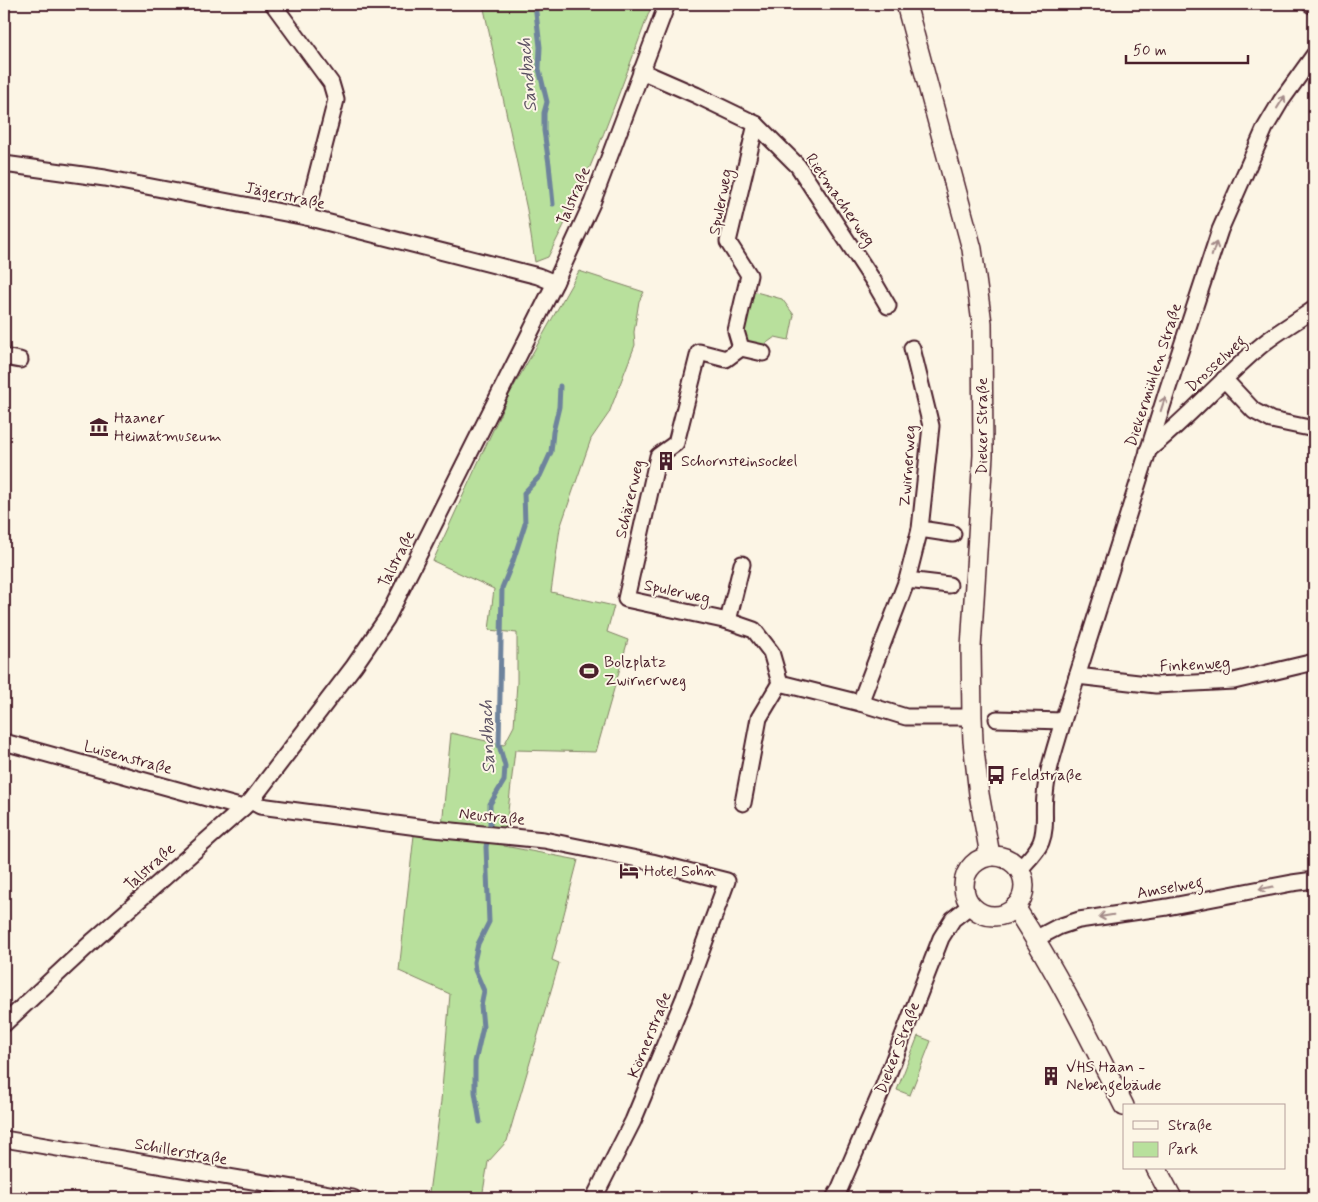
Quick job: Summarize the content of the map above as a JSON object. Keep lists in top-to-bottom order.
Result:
{
  "streets": {
    "street": [
      "Jägerstraße",
      "Talstraße",
      "Rietmacherweg",
      "Spulerweg",
      "Drosselweg",
      "Diekermühlen Straße",
      "Dieker Straße",
      "Zwirnerweg",
      "Schärerweg",
      "Finkenweg",
      "Luisenstraße",
      "Neustraße",
      "Amselweg",
      "Körnerstraße",
      "Schillerstraße"
    ]
  },
  "crossings": [
    ["Jägerstraße", "Talstraße"],
    ["Talstraße", "Rietmacherweg"],
    ["Talstraße", "Luisenstraße"],
    ["Talstraße", "Neustraße"],
    ["Rietmacherweg", "Spulerweg"],
    ["Spulerweg", "Schärerweg"],
    ["Drosselweg", "Diekermühlen Straße"],
    ["Diekermühlen Straße", "Dieker Straße"],
    ["Diekermühlen Straße", "Finkenweg"],
    ["Luisenstraße", "Neustraße"],
    ["Neustraße", "Körnerstraße"]
  ],
  "one_way": ["Diekermühlen Straße", "Amselweg"],
  "water": ["Sandbach"],
  "places": {
    "museum": ["Haaner Heimatmuseum"],
    "building": ["Schornsteinsockel", "VHS Haan - Nebengebäude"],
    "sports": ["Bolzplatz Zwirnerweg"],
    "bus stop": ["Feldstraße"],
    "hotel": ["Hotel Sohn"]
  },
  "legend": ["Straße", "Park"],
  "scale_bar": "50 m"
}
